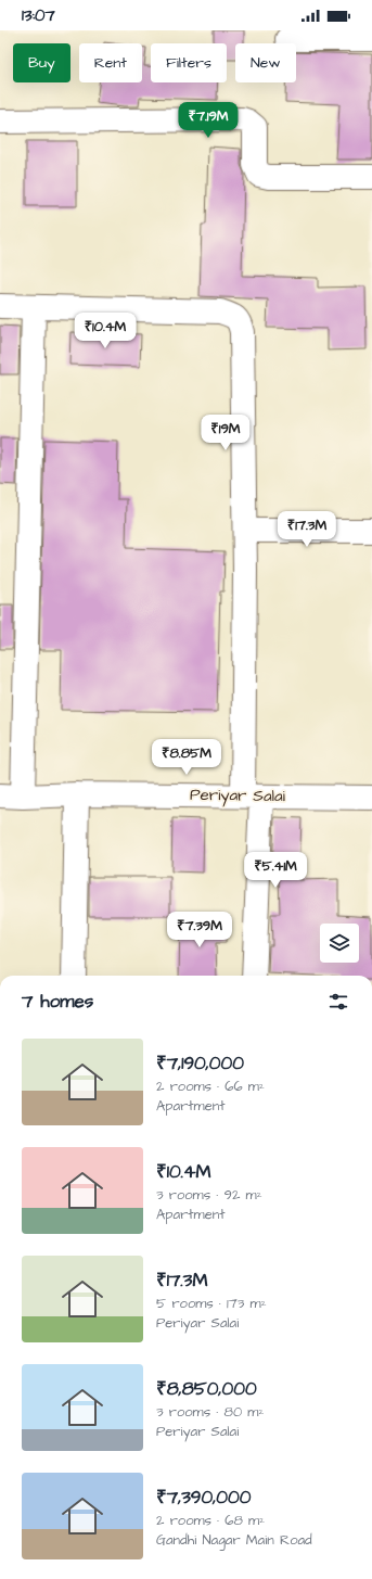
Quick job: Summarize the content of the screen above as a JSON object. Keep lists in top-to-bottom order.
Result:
{
  "streets": {
    "street": ["Periyar Salai"]
  },
  "page": {
    "status": "13:07",
    "chip": [
      "Buy",
      "Rent",
      "Filters",
      "New"
    ],
    "price": [
      "₹7.19M",
      "₹10.4M",
      "₹19M",
      "₹17.3M",
      "₹8.85M",
      "₹5.41M",
      "₹7.39M"
    ],
    "heading": "7 homes",
    "list": [
      {
        "name": "₹7,190,000",
        "note": "2 rooms · 66 m² · Apartment"
      },
      {
        "name": "₹10.4M",
        "note": "3 rooms · 92 m² · Apartment"
      },
      {
        "name": "₹17.3M",
        "note": "5 rooms · 173 m² · Periyar Salai"
      },
      {
        "name": "₹8,850,000",
        "note": "3 rooms · 80 m² · Periyar Salai"
      },
      {
        "name": "₹7,390,000",
        "note": "2 rooms · 68 m² · Gandhi Nagar Main Road"
      }
    ]
  }
}
